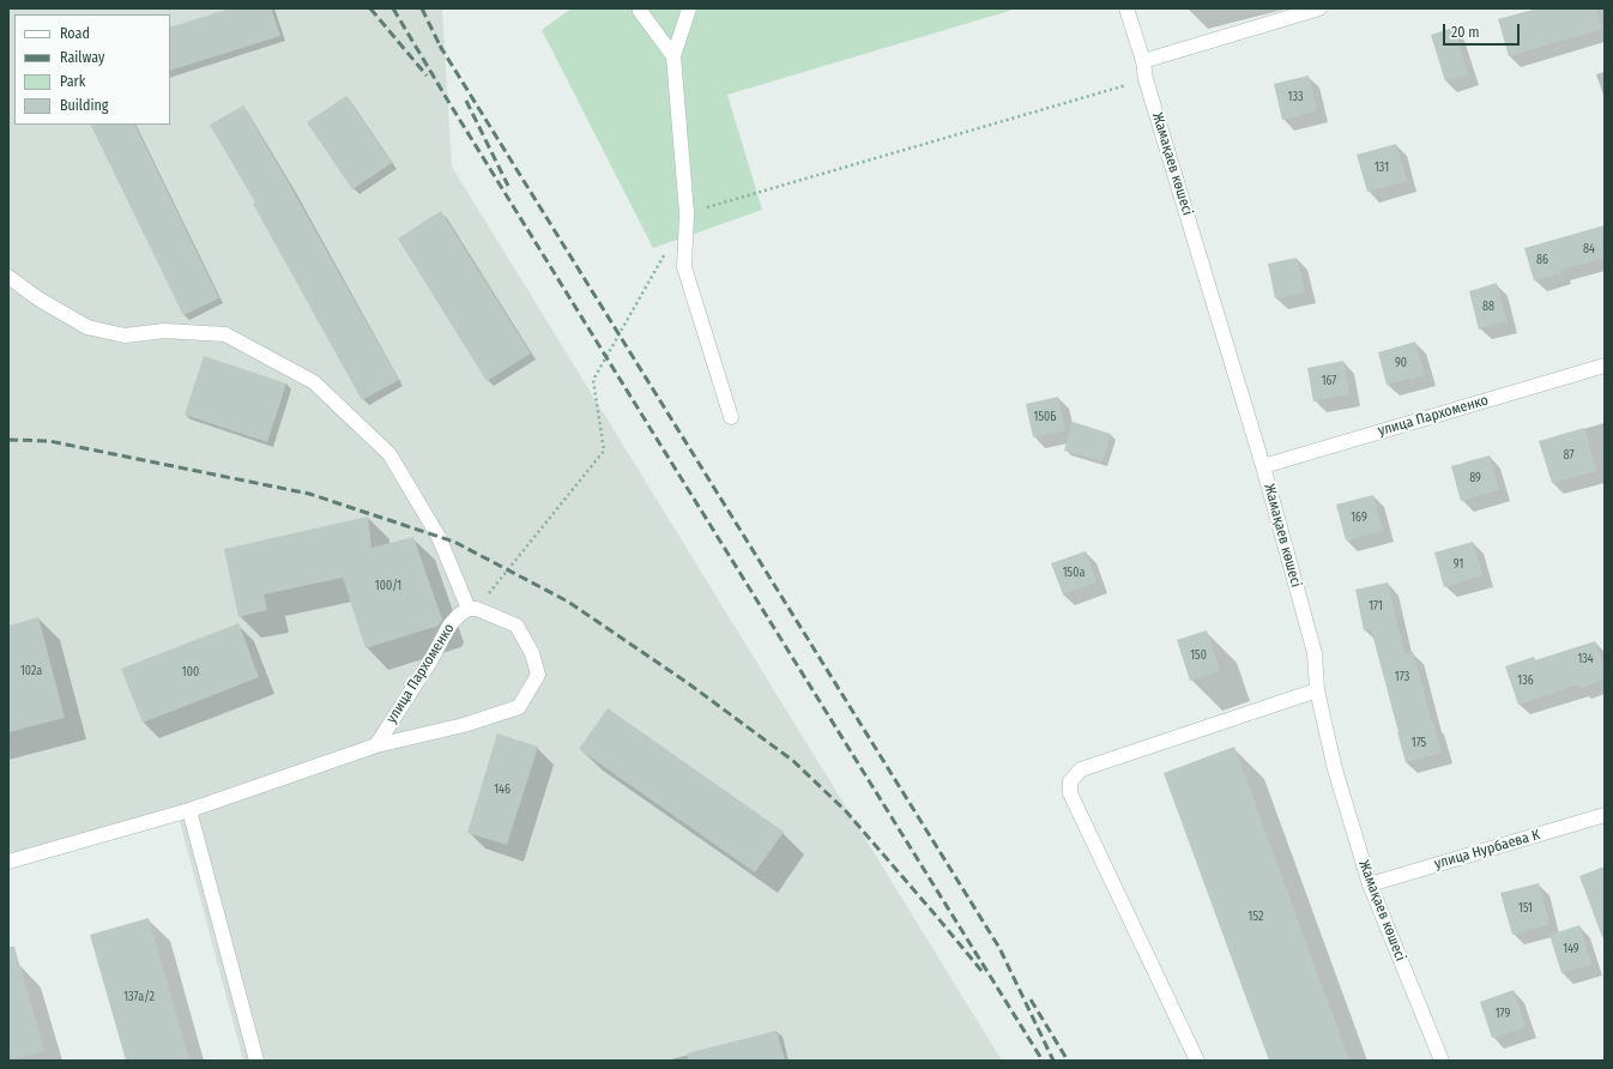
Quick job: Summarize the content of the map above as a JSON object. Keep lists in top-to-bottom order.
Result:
{
  "streets": {
    "street": ["Жамақаев көшесі", "улица Пархоменко", "улица Нурбаева К"]
  },
  "crossings": [
    ["Жамақаев көшесі", "улица Пархоменко"],
    ["Жамақаев көшесі", "улица Нурбаева К"]
  ],
  "house_numbers": [
    "133",
    "131",
    "84",
    "86",
    "88",
    "90",
    "167",
    "150Б",
    "87",
    "89",
    "169",
    "91",
    "150а",
    "100/1",
    "171",
    "150",
    "134",
    "102а",
    "100",
    "173",
    "136",
    "175",
    "146",
    "151",
    "152",
    "149",
    "137а/2",
    "179"
  ],
  "legend": [
    "Road",
    "Railway",
    "Park",
    "Building"
  ],
  "scale_bar": "20 m"
}
